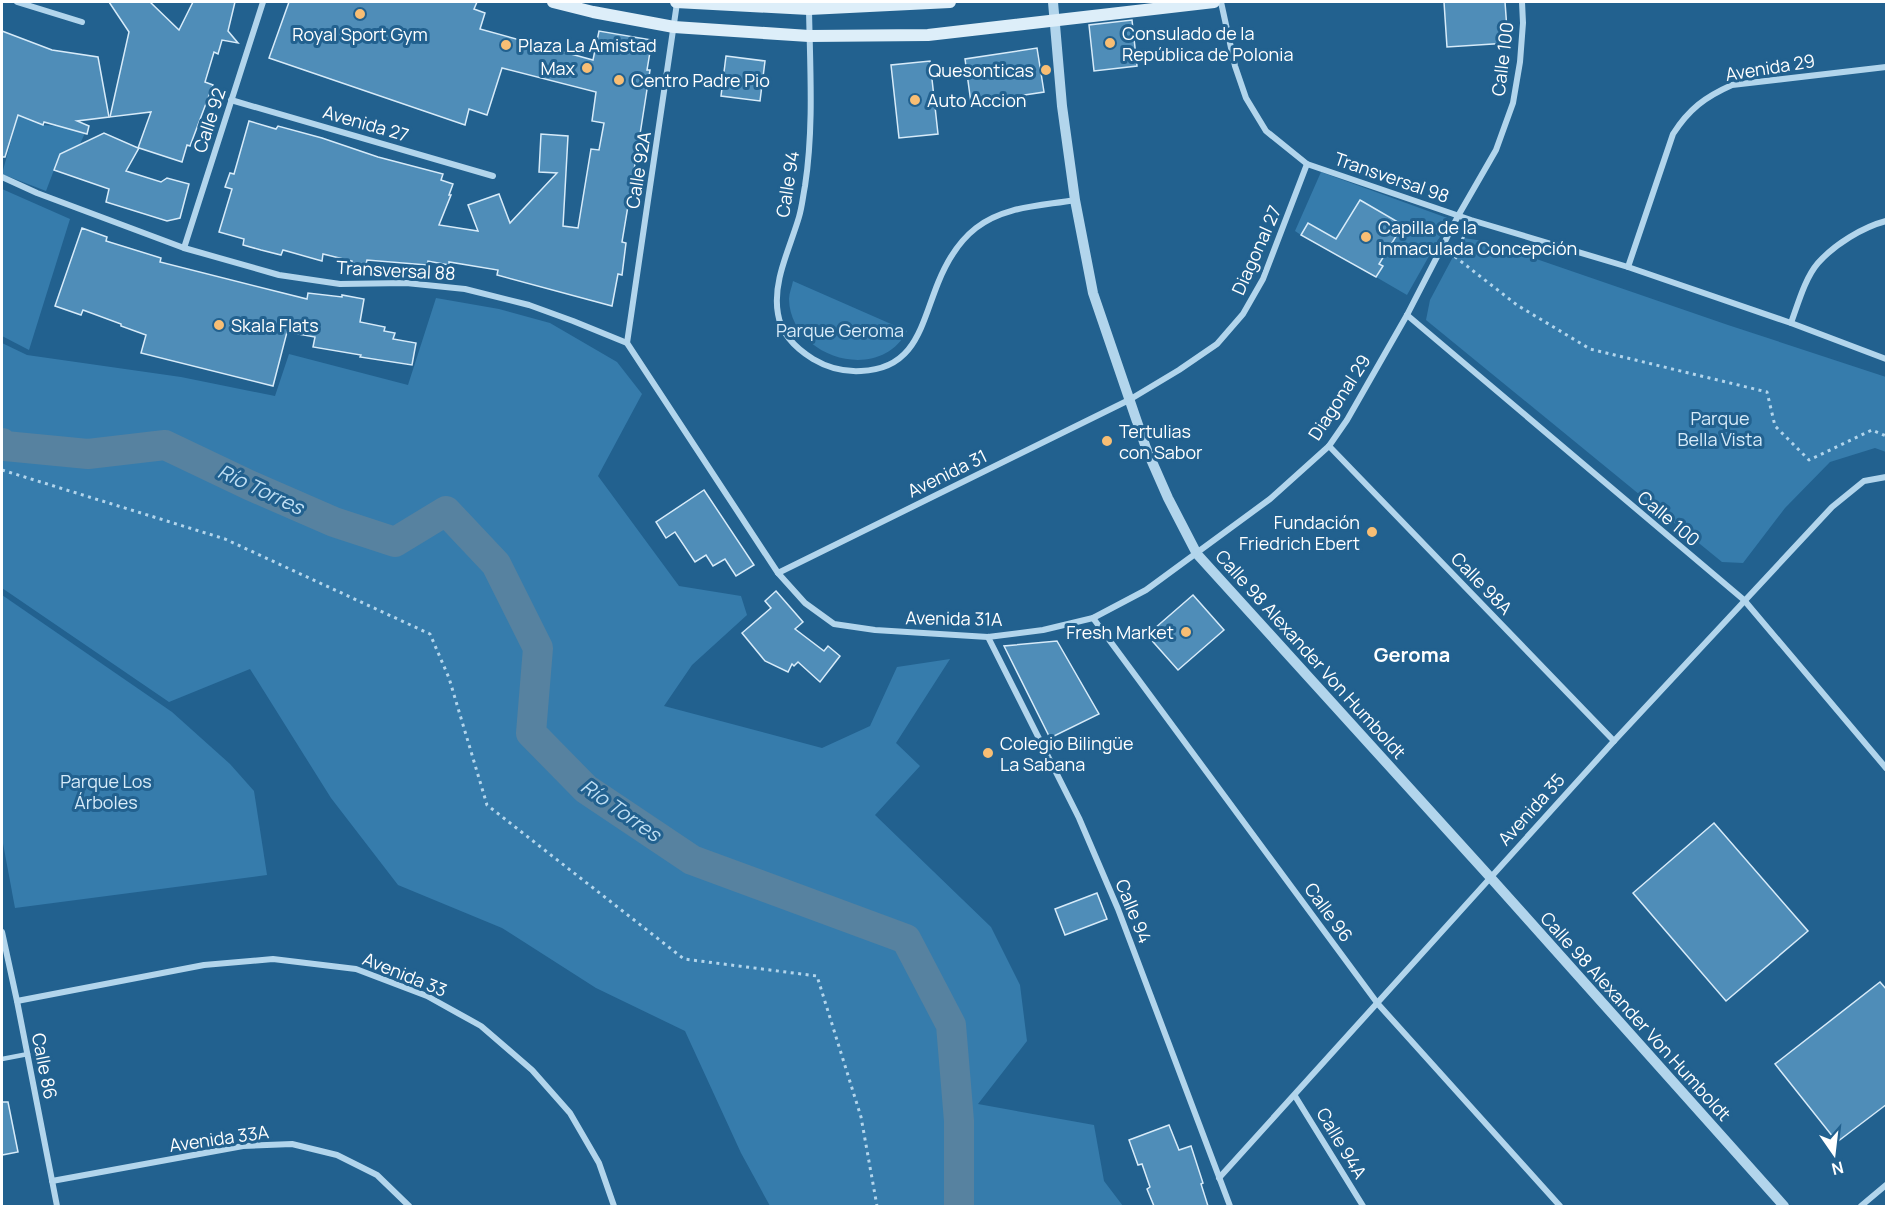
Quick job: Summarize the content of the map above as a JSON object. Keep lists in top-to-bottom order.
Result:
{
  "streets": {
    "street": [
      "Calle 100",
      "Avenida 29",
      "Calle 92",
      "Avenida 27",
      "Calle 92A",
      "Transversal 98",
      "Calle 94",
      "Diagonal 27",
      "Transversal 88",
      "Diagonal 29",
      "Avenida 31",
      "Calle 98A",
      "Avenida 31A",
      "Calle 98 Alexander Von Humboldt",
      "Avenida 35",
      "Calle 96",
      "Avenida 33",
      "Calle 86",
      "Avenida 33A",
      "Calle 94A"
    ]
  },
  "crossings": [
    ["Calle 100", "Transversal 98"],
    ["Calle 100", "Diagonal 29"],
    ["Calle 100", "Avenida 35"],
    ["Avenida 29", "Transversal 98"],
    ["Calle 92", "Avenida 27"],
    ["Calle 92", "Transversal 88"],
    ["Calle 92A", "Transversal 88"],
    ["Transversal 98", "Diagonal 27"],
    ["Transversal 98", "Diagonal 29"],
    ["Calle 94", "Avenida 31A"],
    ["Calle 94", "Calle 98 Alexander Von Humboldt"],
    ["Calle 94", "Avenida 35"],
    ["Diagonal 27", "Avenida 31"],
    ["Diagonal 27", "Calle 98 Alexander Von Humboldt"],
    ["Diagonal 29", "Calle 98A"],
    ["Diagonal 29", "Avenida 31A"],
    ["Diagonal 29", "Calle 98 Alexander Von Humboldt"],
    ["Avenida 31", "Avenida 31A"],
    ["Avenida 31", "Calle 98 Alexander Von Humboldt"],
    ["Calle 98A", "Avenida 35"],
    ["Avenida 31A", "Calle 98 Alexander Von Humboldt"],
    ["Avenida 31A", "Calle 96"],
    ["Calle 98 Alexander Von Humboldt", "Avenida 35"],
    ["Avenida 35", "Calle 96"],
    ["Avenida 35", "Calle 94A"],
    ["Avenida 33", "Calle 86"],
    ["Calle 86", "Avenida 33A"]
  ],
  "districts": ["Geroma"],
  "water": ["Río Torres"],
  "parks": ["Parque Geroma", "Parque Bella Vista", "Parque Los Árboles"],
  "places": [
    "Royal Sport Gym",
    "Consulado de la República de Polonia",
    "Plaza La Amistad",
    "Max",
    "Quesonticas",
    "Centro Padre Pio",
    "Auto Accion",
    "Capilla de la Inmaculada Concepción",
    "Skala Flats",
    "Tertulias con Sabor",
    "Fundación Friedrich Ebert",
    "Fresh Market",
    "Colegio Bilingüe La Sabana"
  ],
  "north": "bottom"
}
